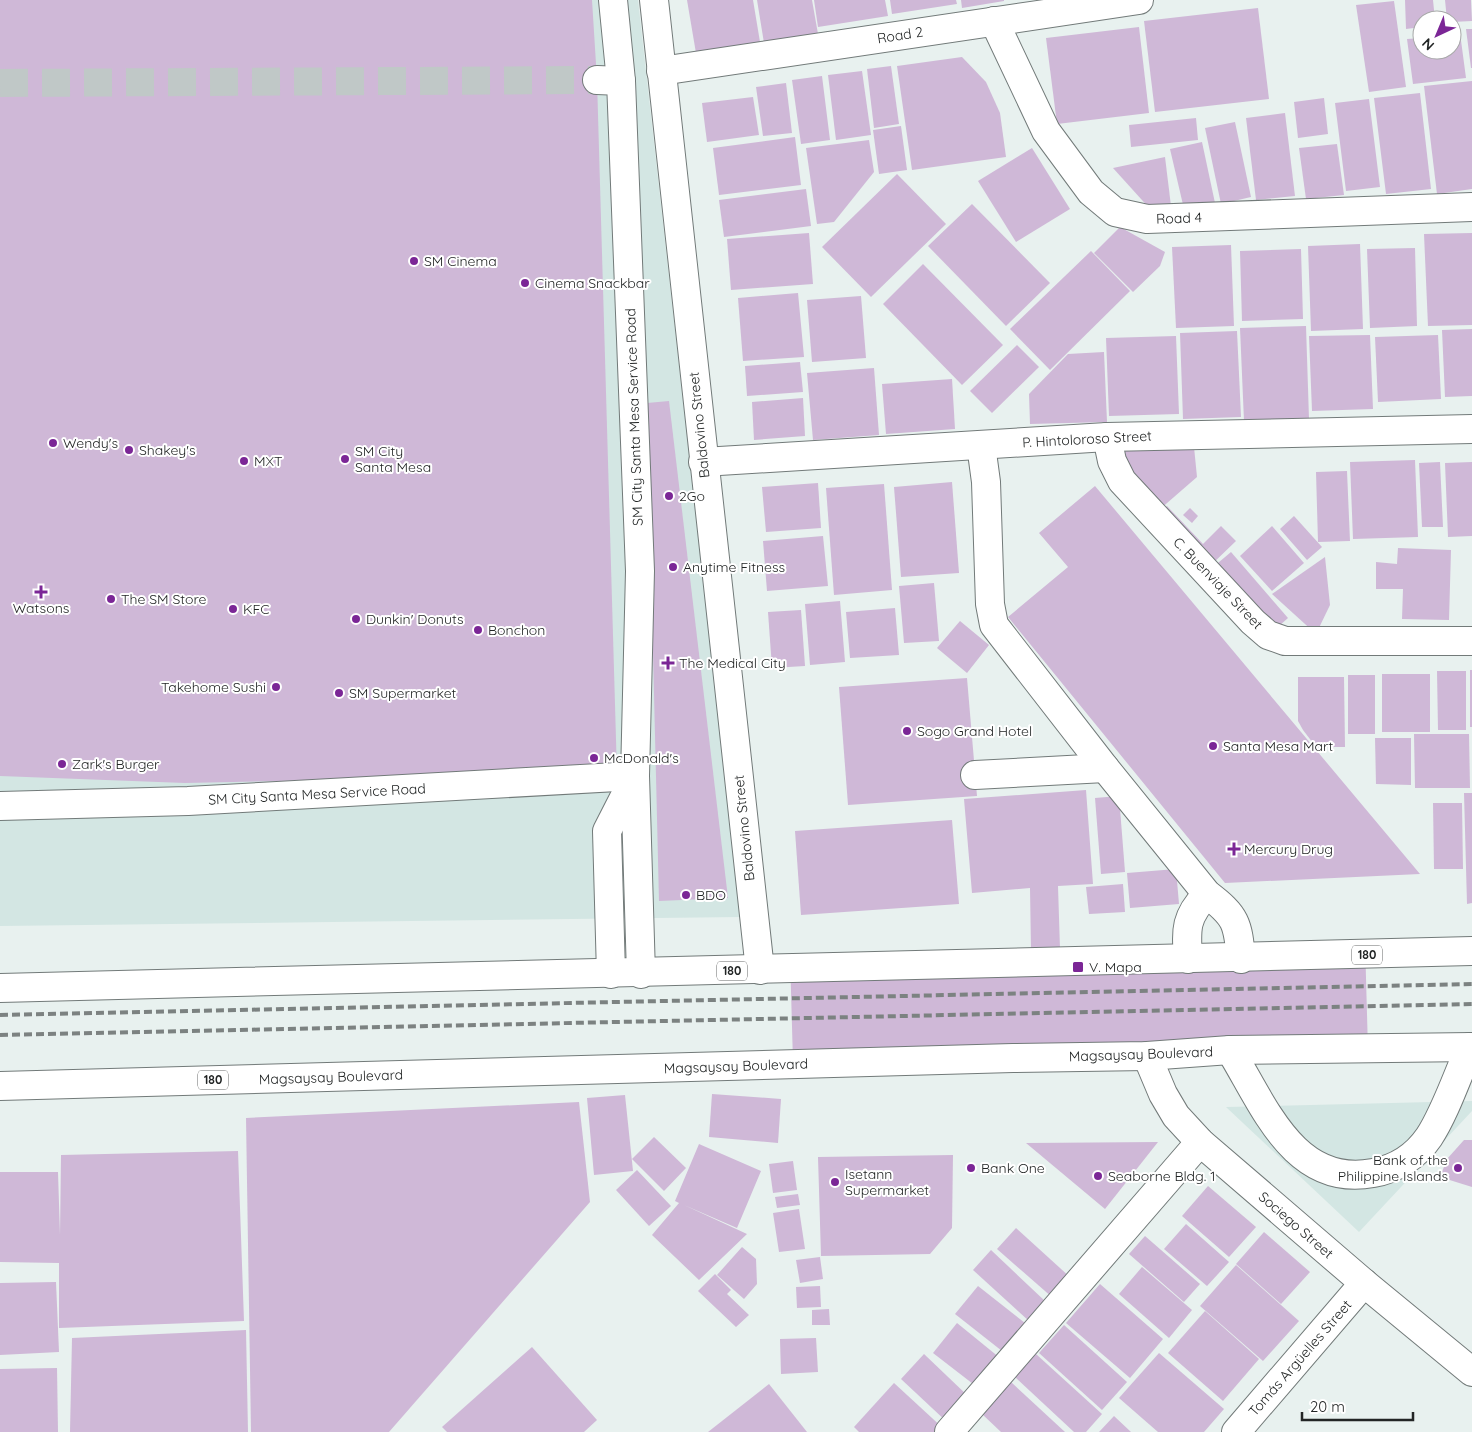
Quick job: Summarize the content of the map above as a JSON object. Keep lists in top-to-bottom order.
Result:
{
  "streets": {
    "street": [
      "Road 2",
      "Road 4",
      "SM City Santa Mesa Service Road",
      "Baldovino Street",
      "P. Hintoloroso Street",
      "C. Buenviaje Street",
      "180",
      "Magsaysay Boulevard",
      "Sociego Street",
      "Tomás Argüelles Street"
    ]
  },
  "crossings": [
    ["Road 2", "Road 4"],
    ["Road 2", "Baldovino Street"],
    ["SM City Santa Mesa Service Road", "180"],
    ["Baldovino Street", "P. Hintoloroso Street"],
    ["Baldovino Street", "180"],
    ["P. Hintoloroso Street", "C. Buenviaje Street"],
    ["Magsaysay Boulevard", "Sociego Street"],
    ["Sociego Street", "Tomás Argüelles Street"]
  ],
  "places": {
    "other": [
      "SM Cinema",
      "Cinema Snackbar",
      "Wendy's",
      "Shakey's",
      "SM City Santa Mesa",
      "MXT",
      "2Go",
      "Anytime Fitness",
      "The SM Store",
      "KFC",
      "Dunkin' Donuts",
      "Bonchon",
      "Takehome Sushi",
      "SM Supermarket",
      "Sogo Grand Hotel",
      "Santa Mesa Mart",
      "McDonald's",
      "Zark's Burger",
      "BDO",
      "Bank One",
      "Bank of the Philippine Islands",
      "Seaborne Bldg. 1",
      "Isetann Supermarket"
    ],
    "health": ["Watsons", "The Medical City", "Mercury Drug"],
    "transit": ["V. Mapa"]
  },
  "scale_bar": "20 m",
  "north": "bottom left"
}
